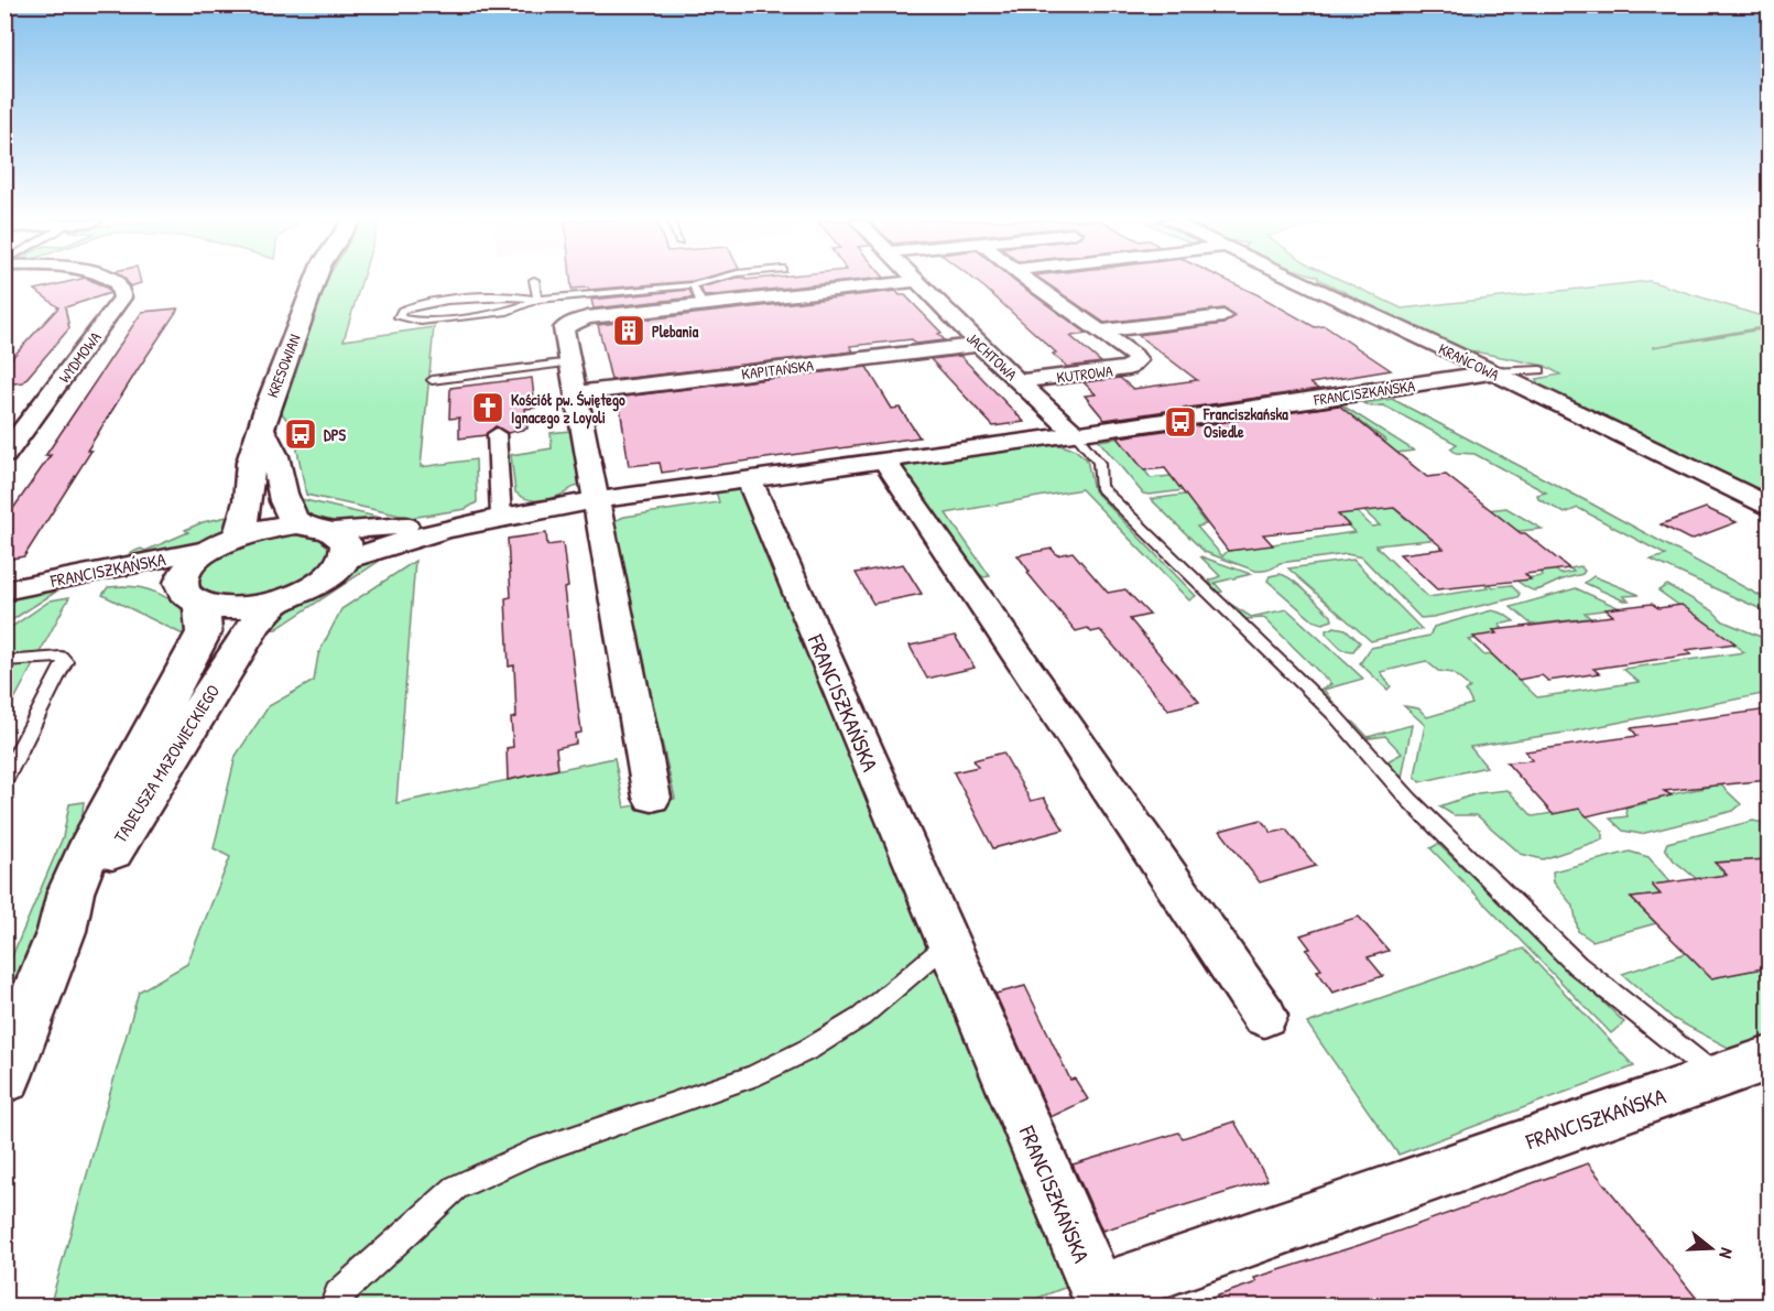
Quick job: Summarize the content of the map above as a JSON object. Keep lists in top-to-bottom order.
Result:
{
  "streets": {
    "main road": ["KRESOWIAN", "TADEUSZA MAZOWIECKIEGO"],
    "street": [
      "JACHTOWA",
      "WYDMOWA",
      "KRAŃCOWA",
      "KAPITAŃSKA",
      "KUTROWA",
      "FRANCISZKAŃSKA"
    ]
  },
  "crossings": [
    ["JACHTOWA", "KAPITAŃSKA"],
    ["JACHTOWA", "KUTROWA"],
    ["JACHTOWA", "FRANCISZKAŃSKA"],
    ["KRAŃCOWA", "FRANCISZKAŃSKA"],
    ["KRESOWIAN", "FRANCISZKAŃSKA"],
    ["FRANCISZKAŃSKA", "TADEUSZA MAZOWIECKIEGO"]
  ],
  "places": {
    "building": ["Plebania"],
    "church": ["Kościół pw. Świętego Ignacego z Loyoli"],
    "bus stop": ["Franciszkańska Osiedle", "DPS"]
  },
  "north": "right"
}
